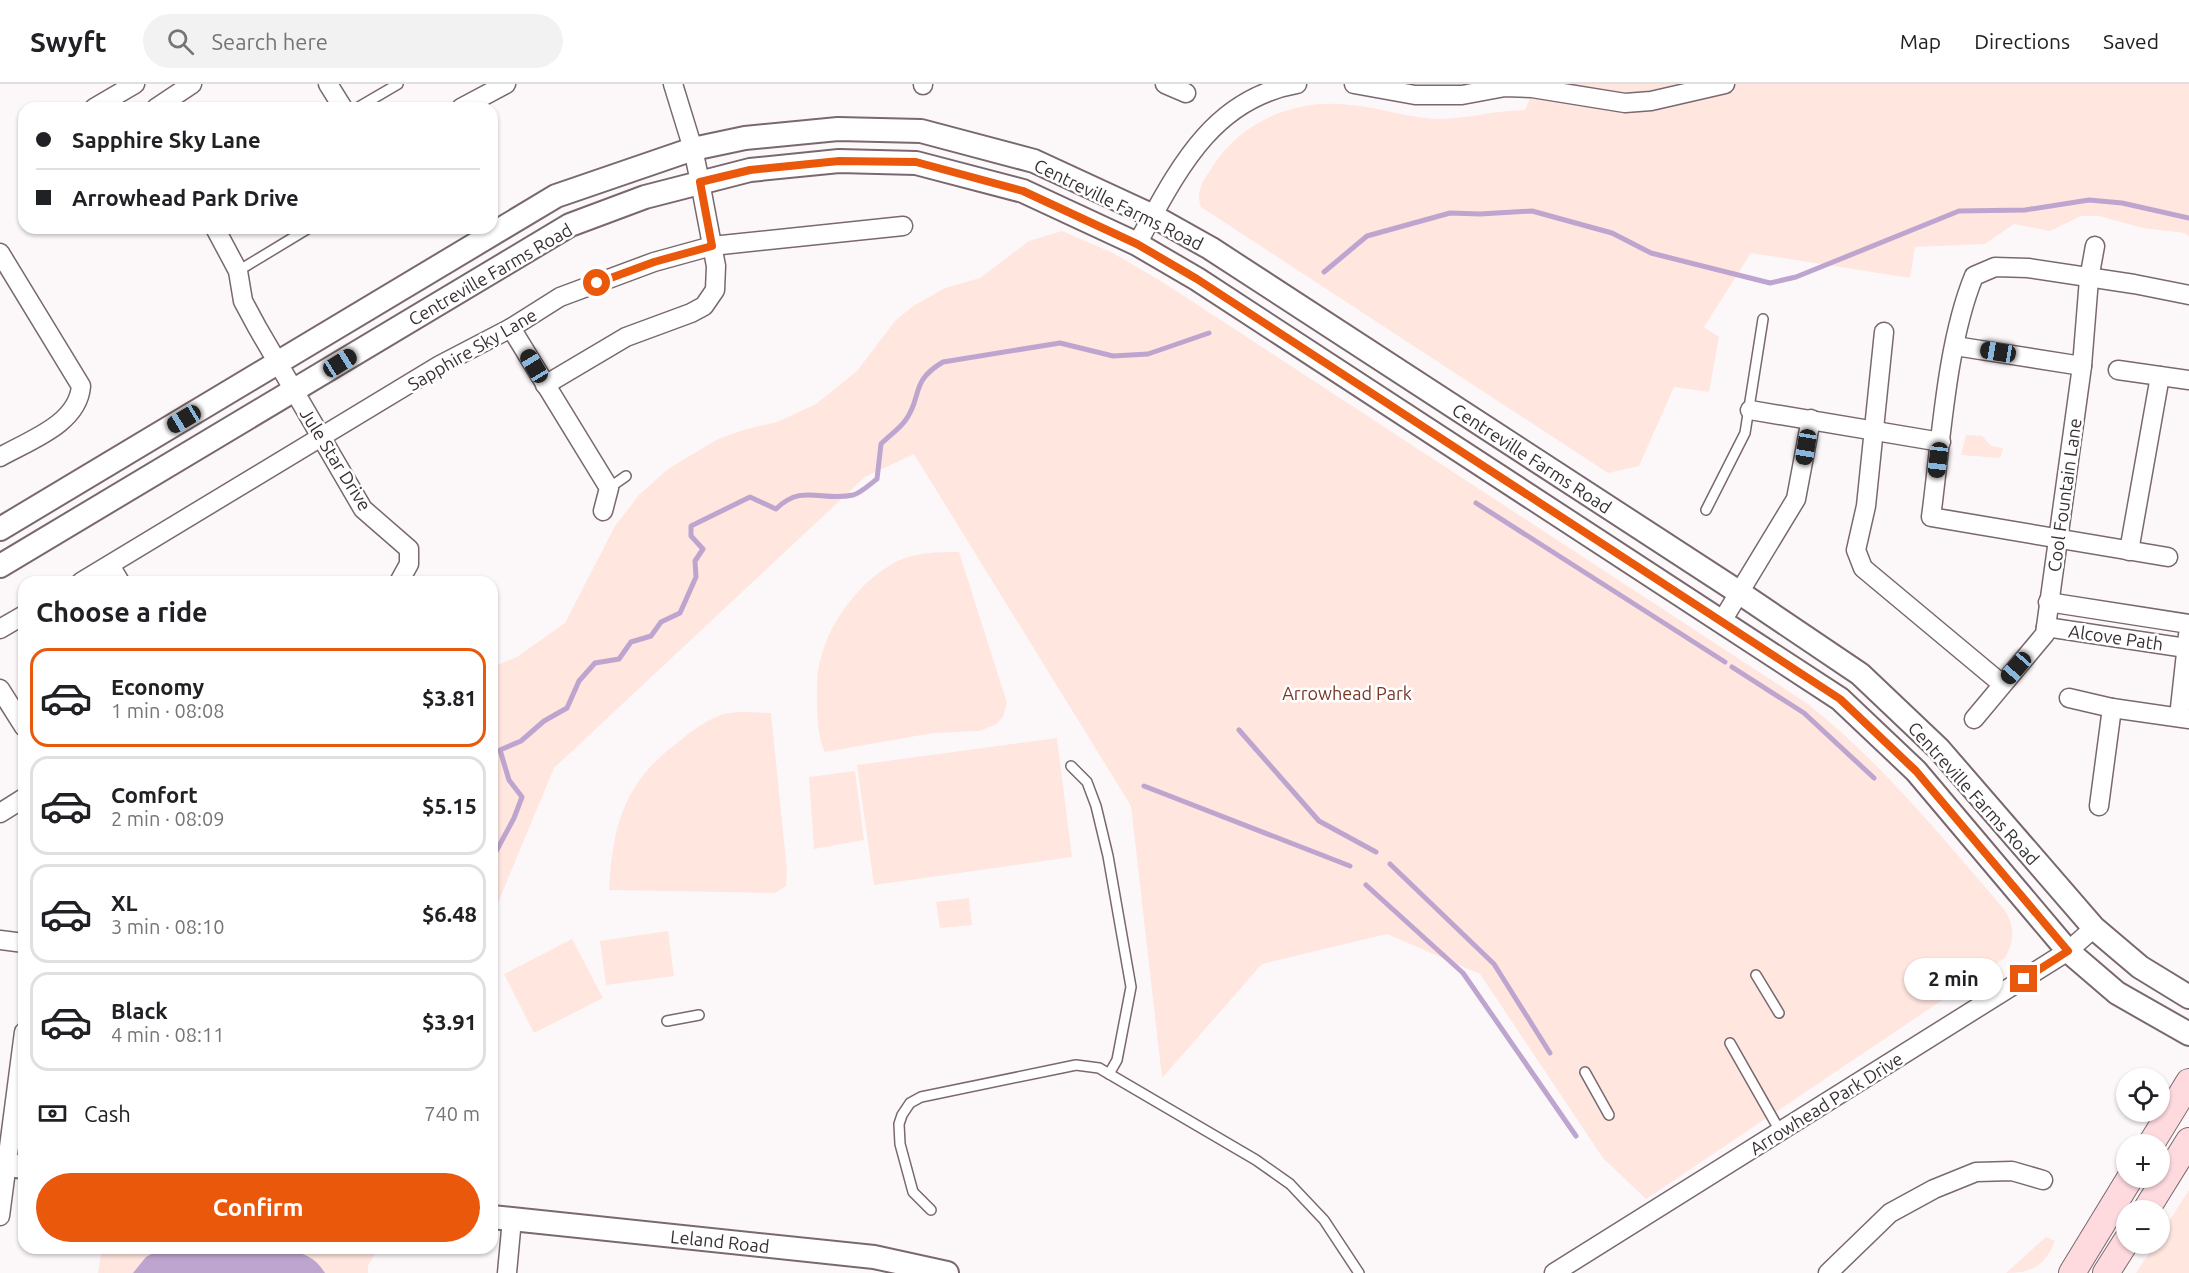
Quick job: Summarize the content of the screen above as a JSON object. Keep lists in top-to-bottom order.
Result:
{
  "streets": {
    "street": [
      "Centreville Farms Road",
      "Sapphire Sky Lane",
      "Jule Star Drive",
      "Cool Fountain Lane",
      "Alcove Path",
      "Arrowhead Park Drive",
      "Leland Road"
    ]
  },
  "crossings": [
    ["Centreville Farms Road", "Jule Star Drive"],
    ["Centreville Farms Road", "Arrowhead Park Drive"],
    ["Sapphire Sky Lane", "Jule Star Drive"],
    ["Cool Fountain Lane", "Alcove Path"]
  ],
  "parks": ["Arrowhead Park"],
  "page": {
    "header": "Swyft",
    "search": "Search here",
    "nav": ["Map", "Directions", "Saved"],
    "banner": ["Sapphire Sky Lane", "Arrowhead Park Drive"],
    "heading": "Choose a ride",
    "list": [
      {
        "name": "Economy",
        "note": "1 min · 08:08",
        "value": "$3.81"
      },
      {
        "name": "Comfort",
        "note": "2 min · 08:09",
        "value": "$5.15"
      },
      {
        "name": "XL",
        "note": "3 min · 08:10",
        "value": "$6.48"
      },
      {
        "name": "Black",
        "note": "4 min · 08:11",
        "value": "$3.91"
      }
    ],
    "bubble": "2 min",
    "map_buttons": ["+", "−"],
    "pay": ["Cash", "740 m"],
    "buttons": "Confirm"
  }
}
